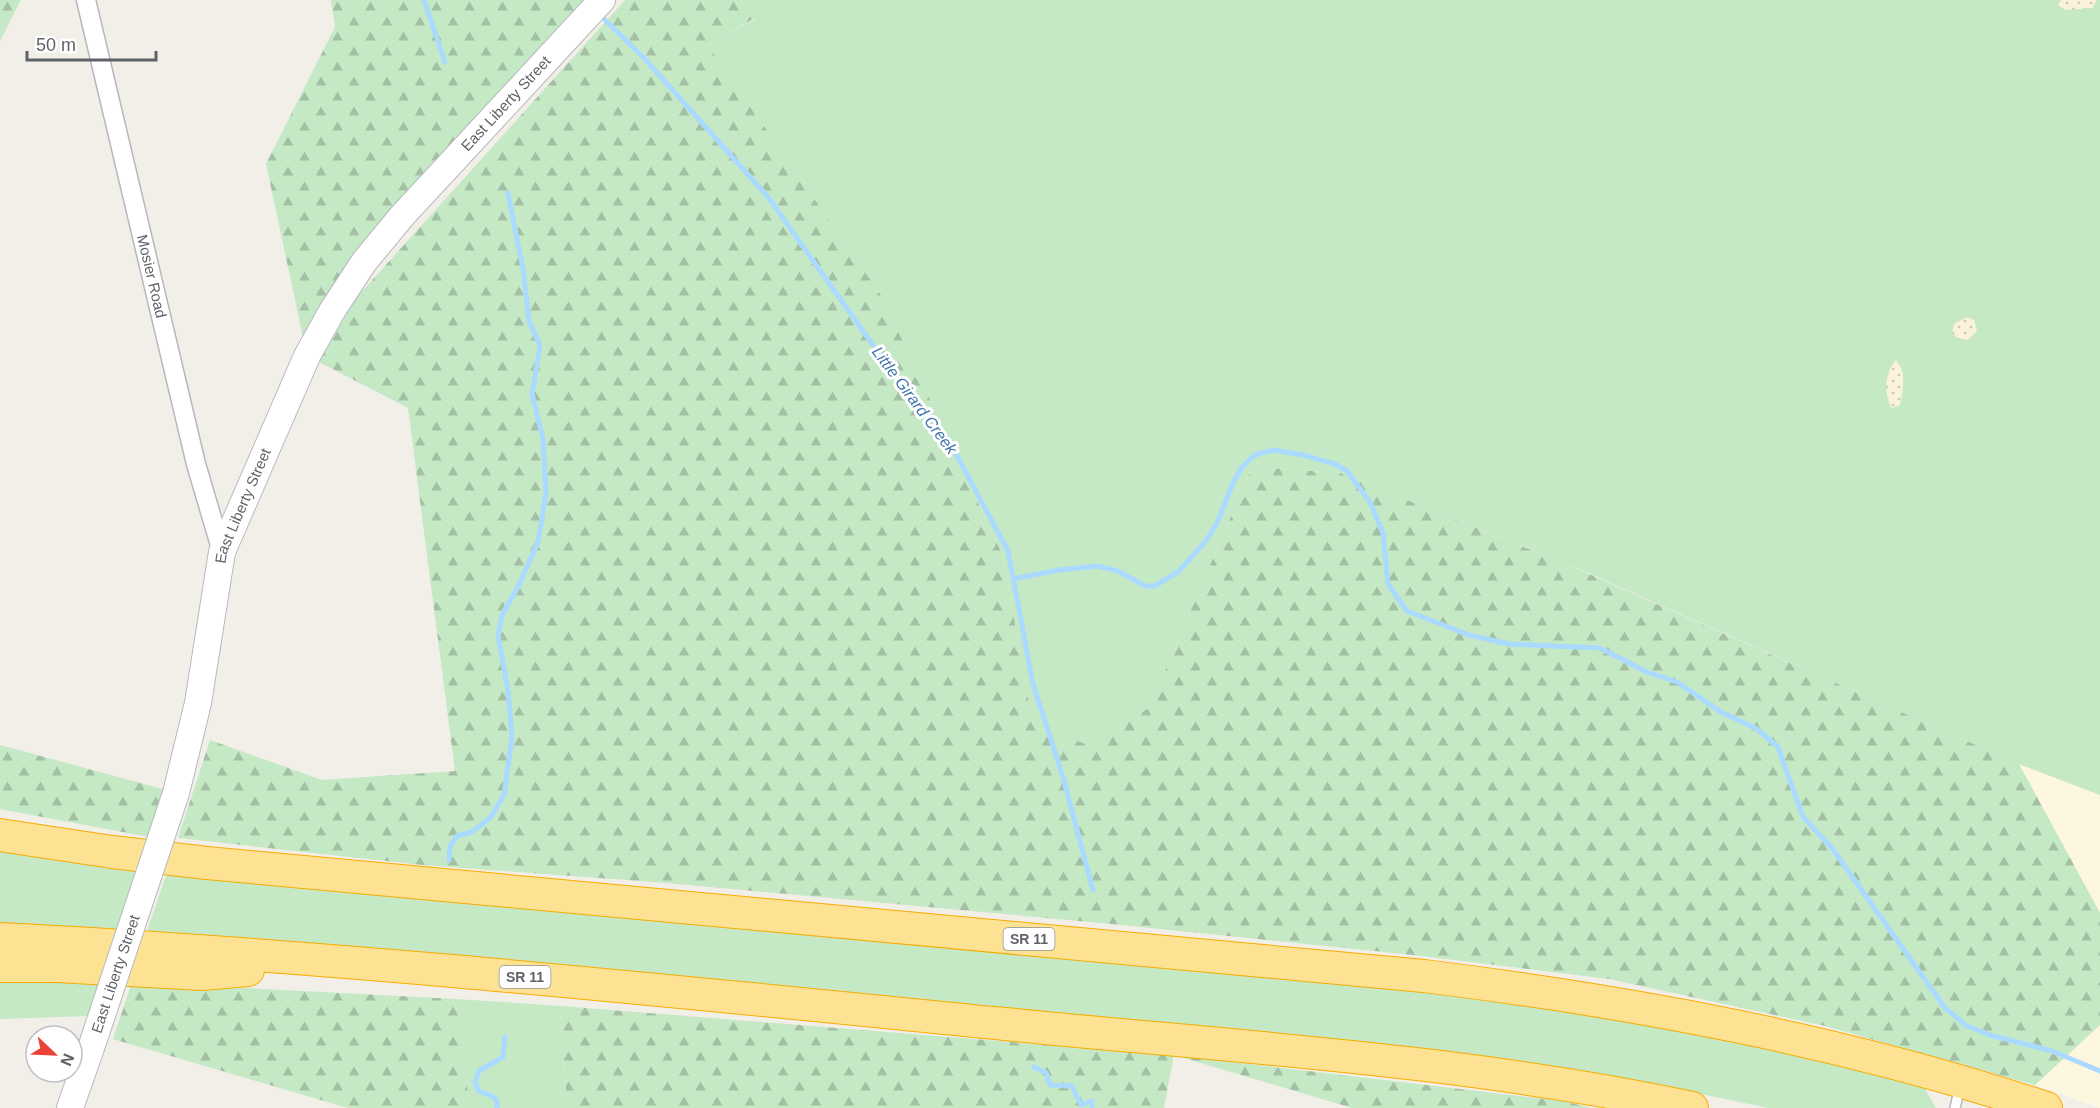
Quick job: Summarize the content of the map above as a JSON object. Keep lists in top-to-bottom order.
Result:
{
  "streets": {
    "highway": ["SR 11"],
    "street": ["East Liberty Street", "Mosier Road"]
  },
  "crossings": [
    ["East Liberty Street", "Mosier Road"]
  ],
  "water": ["Little Girard Creek"],
  "scale_bar": "50 m",
  "north": "bottom right"
}
